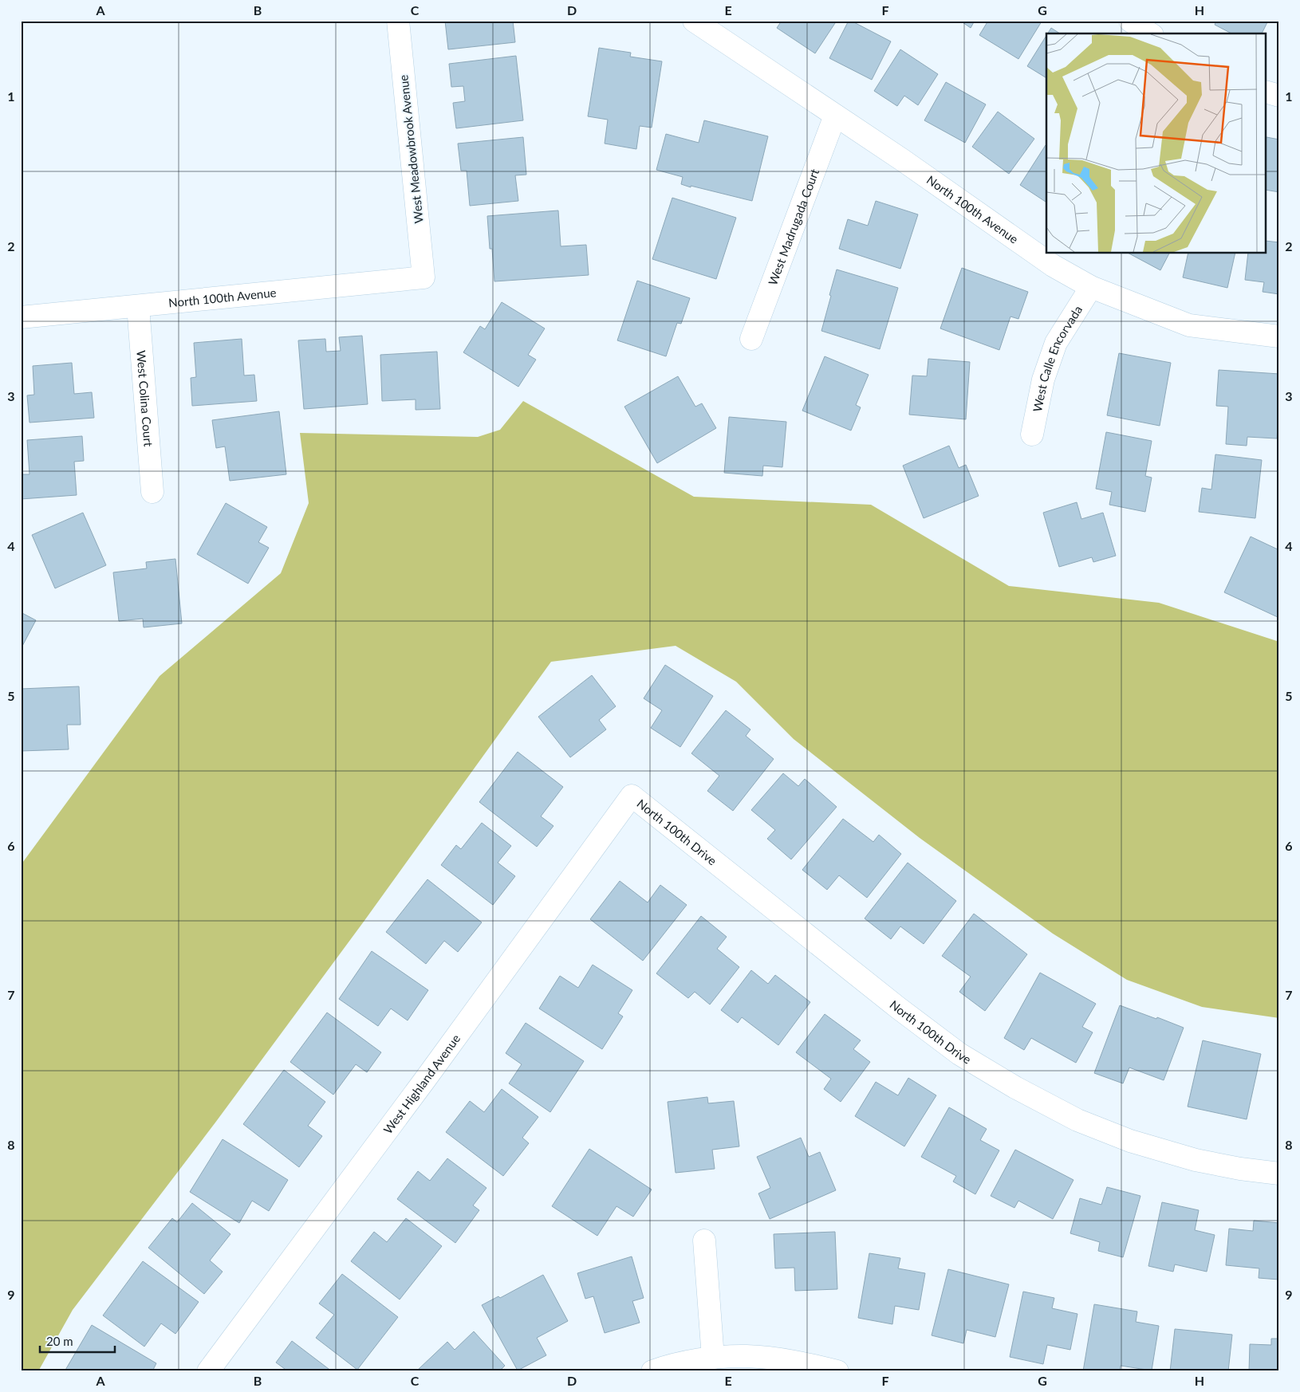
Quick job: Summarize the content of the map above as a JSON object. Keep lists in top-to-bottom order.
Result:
{
  "streets": {
    "street": [
      "West Meadowbrook Avenue",
      "North 100th Avenue",
      "West Madrugada Court",
      "West Calle Encorvada",
      "West Colina Court",
      "North 100th Drive",
      "West Highland Avenue"
    ]
  },
  "crossings": [
    ["West Meadowbrook Avenue", "North 100th Avenue"],
    ["North 100th Avenue", "West Madrugada Court"],
    ["North 100th Avenue", "West Calle Encorvada"],
    ["North 100th Avenue", "West Colina Court"],
    ["North 100th Drive", "West Highland Avenue"]
  ],
  "scale_bar": "20 m",
  "grid": {
    "columns": [
      "A",
      "B",
      "C",
      "D",
      "E",
      "F",
      "G",
      "H"
    ],
    "rows": [
      "1",
      "2",
      "3",
      "4",
      "5",
      "6",
      "7",
      "8",
      "9"
    ]
  }
}
